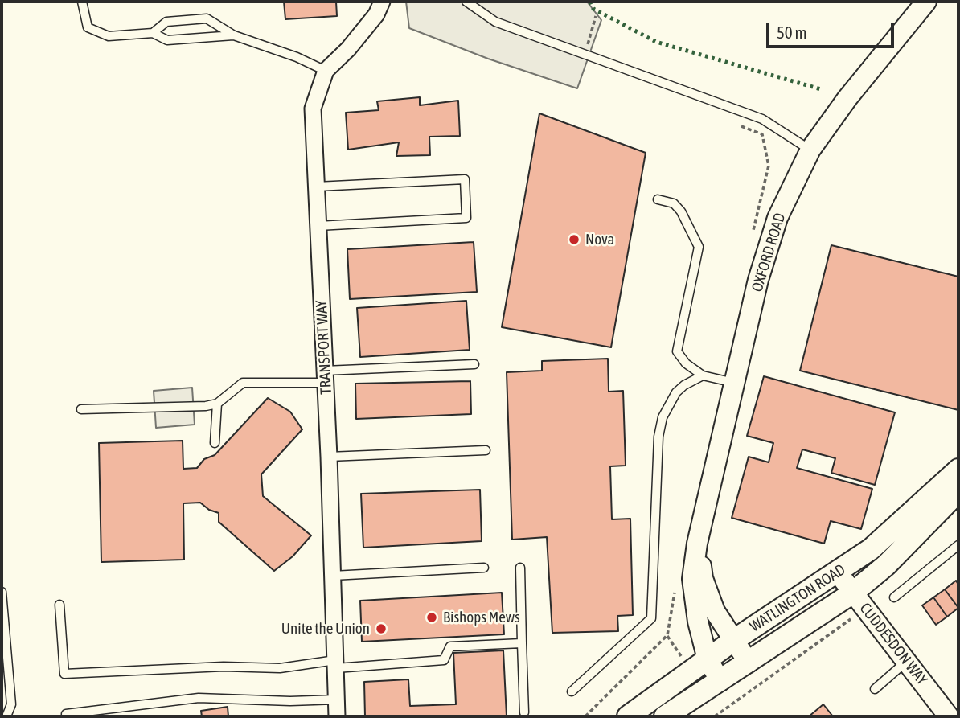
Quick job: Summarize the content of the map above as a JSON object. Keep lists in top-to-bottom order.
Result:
{
  "streets": {
    "main road": ["WATLINGTON ROAD"],
    "street": ["OXFORD ROAD", "TRANSPORT WAY", "CUDDESDON WAY"]
  },
  "crossings": [
    ["OXFORD ROAD", "WATLINGTON ROAD"],
    ["WATLINGTON ROAD", "CUDDESDON WAY"]
  ],
  "places": ["Nova", "Bishops Mews", "Unite the Union"],
  "scale_bar": "50 m"
}
